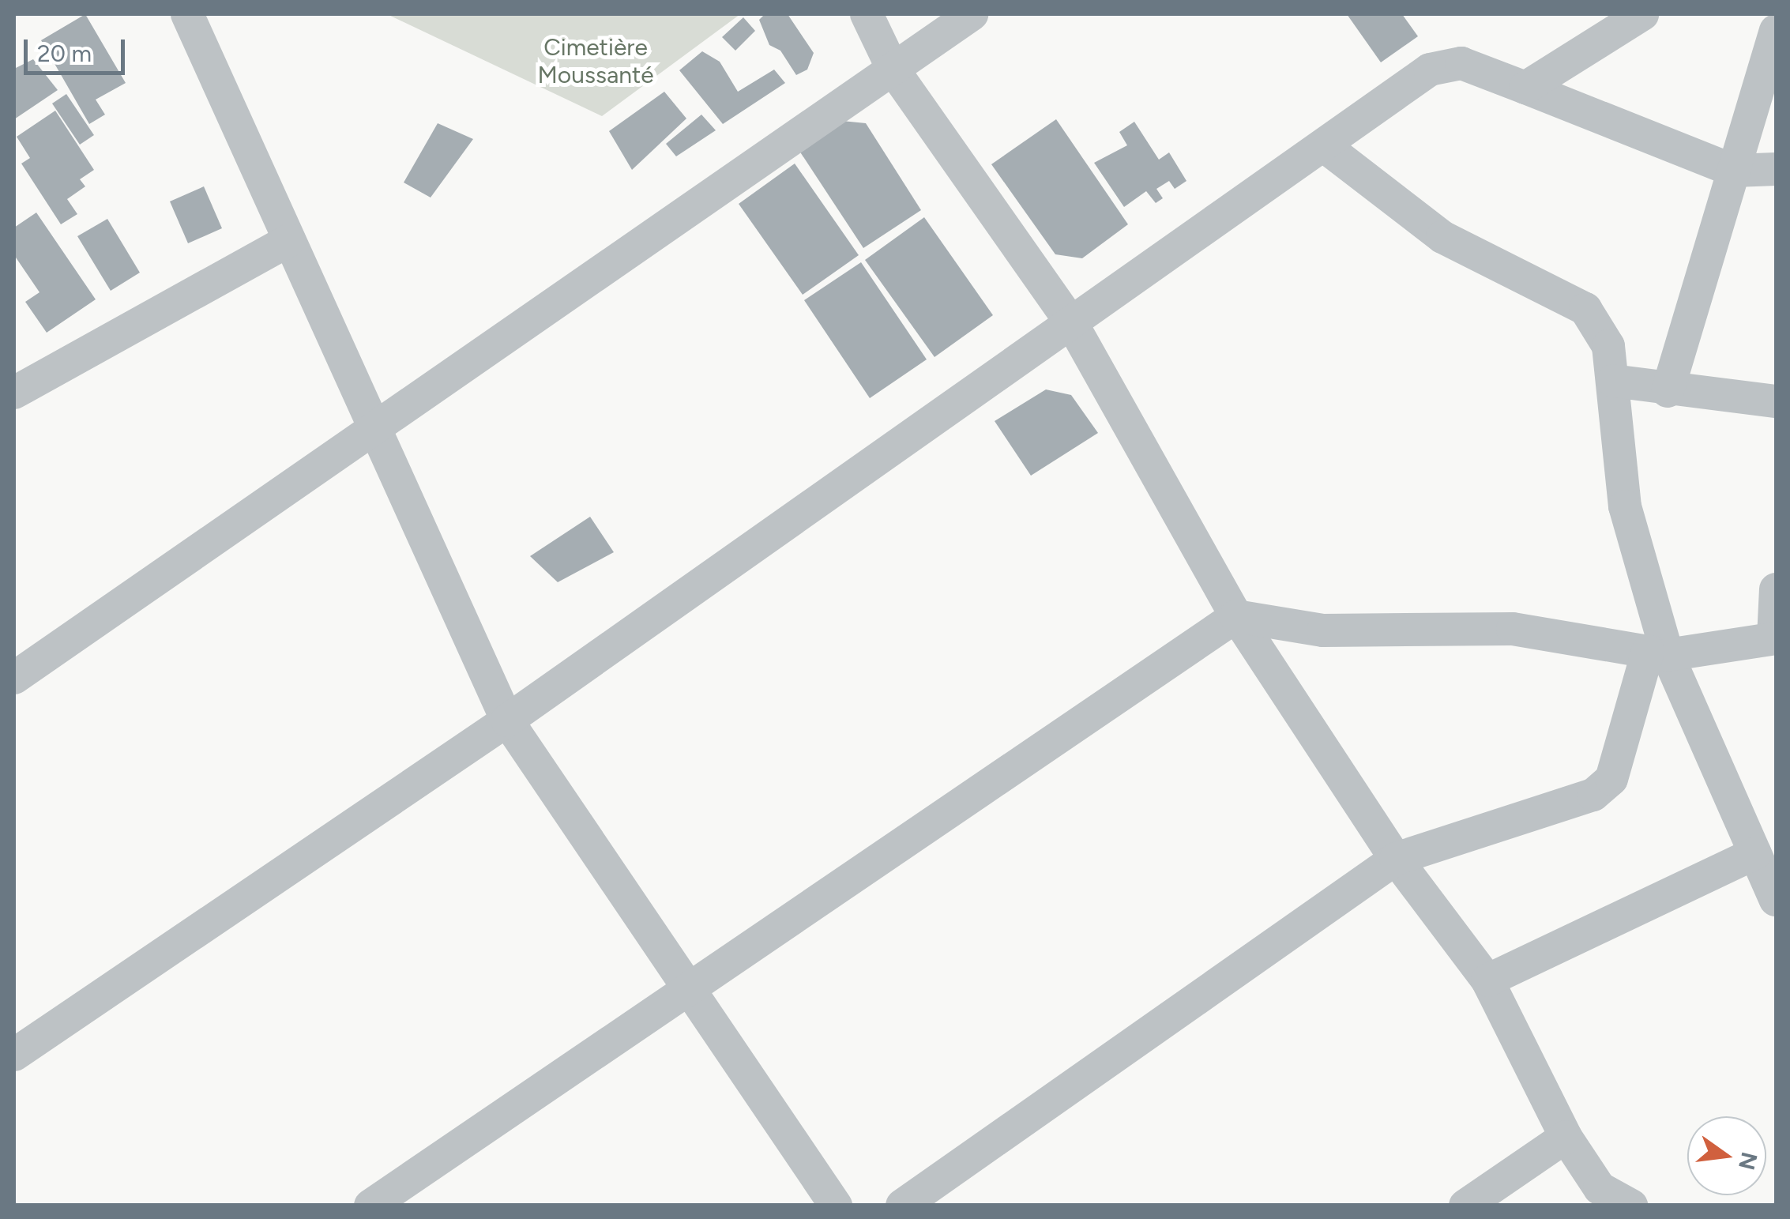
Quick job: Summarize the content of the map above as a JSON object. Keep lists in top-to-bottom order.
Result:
{
  "parks": ["Cimetière Moussanté"],
  "scale_bar": "20 m",
  "north": "right"
}
